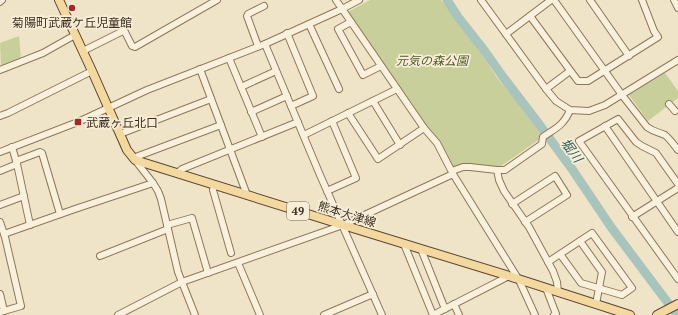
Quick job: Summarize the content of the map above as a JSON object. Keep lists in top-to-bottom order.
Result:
{
  "streets": {
    "main road": ["49", "熊本大津線"]
  },
  "water": ["堀川"],
  "parks": ["元気の森公園"],
  "places": {
    "other": ["菊陽町武蔵ケ丘児童館"],
    "transit": ["武蔵ヶ丘北口"]
  }
}
